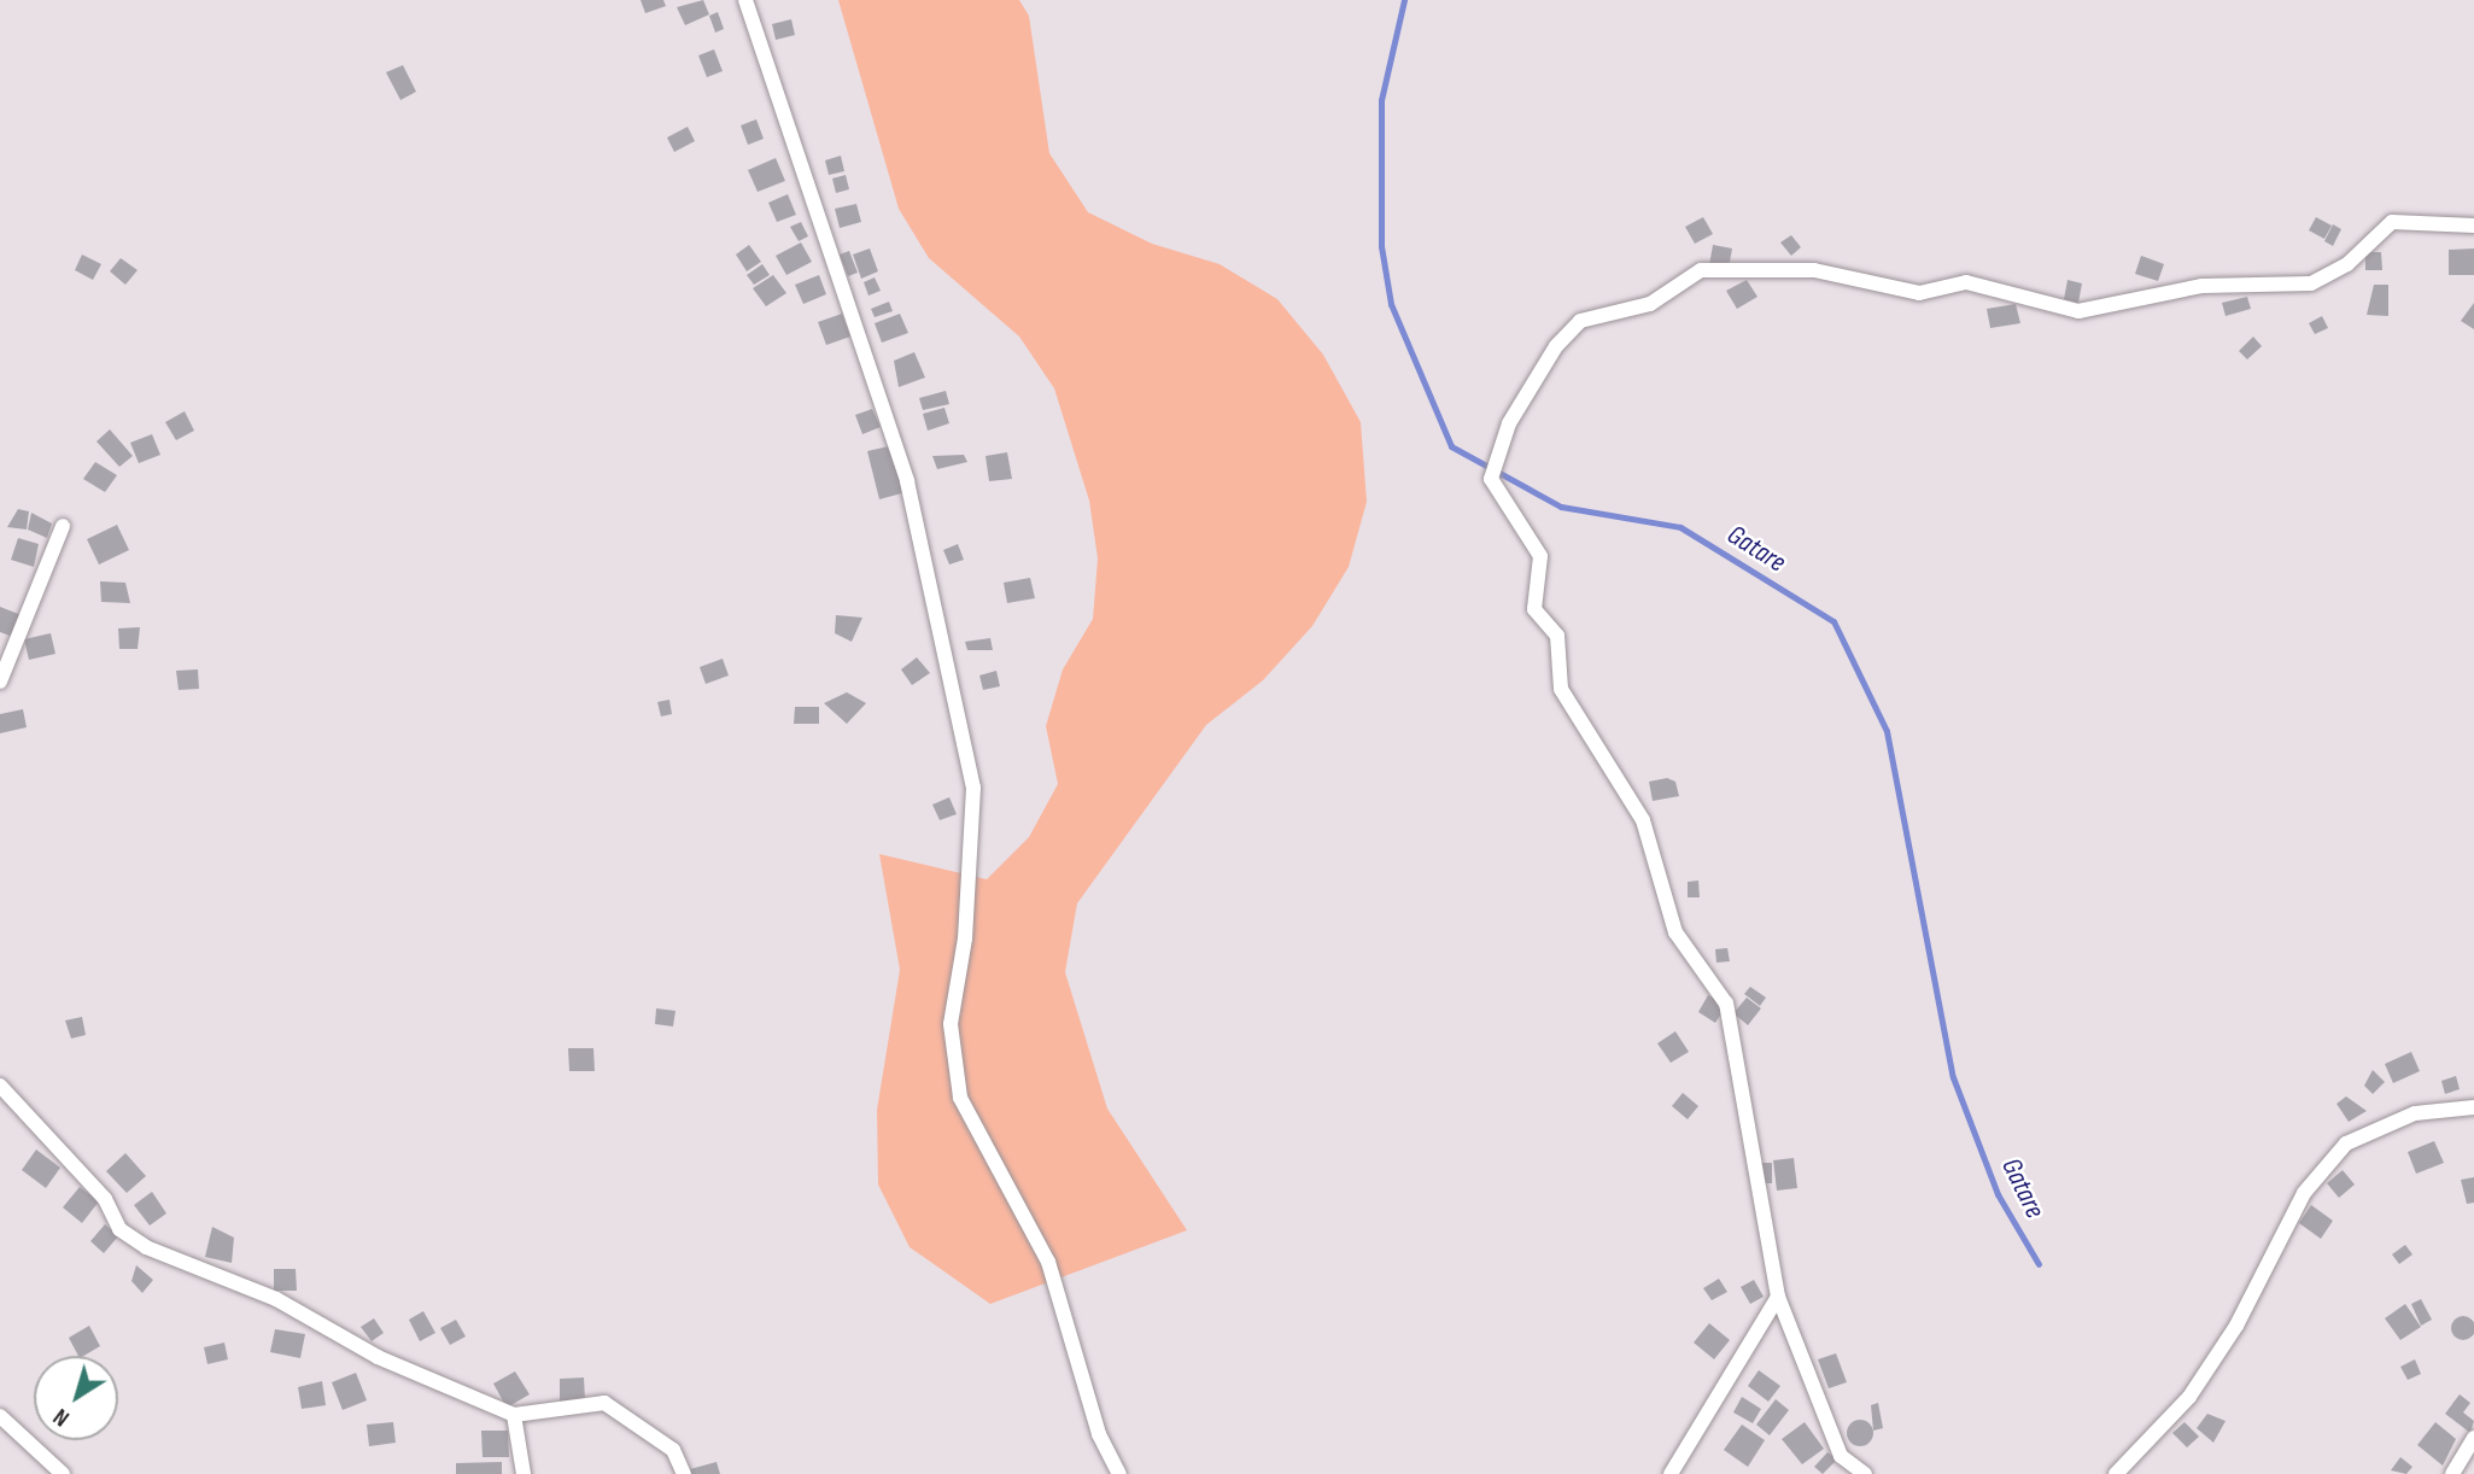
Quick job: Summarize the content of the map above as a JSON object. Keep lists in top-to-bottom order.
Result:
{
  "water": ["Gatare"],
  "north": "bottom left"
}
